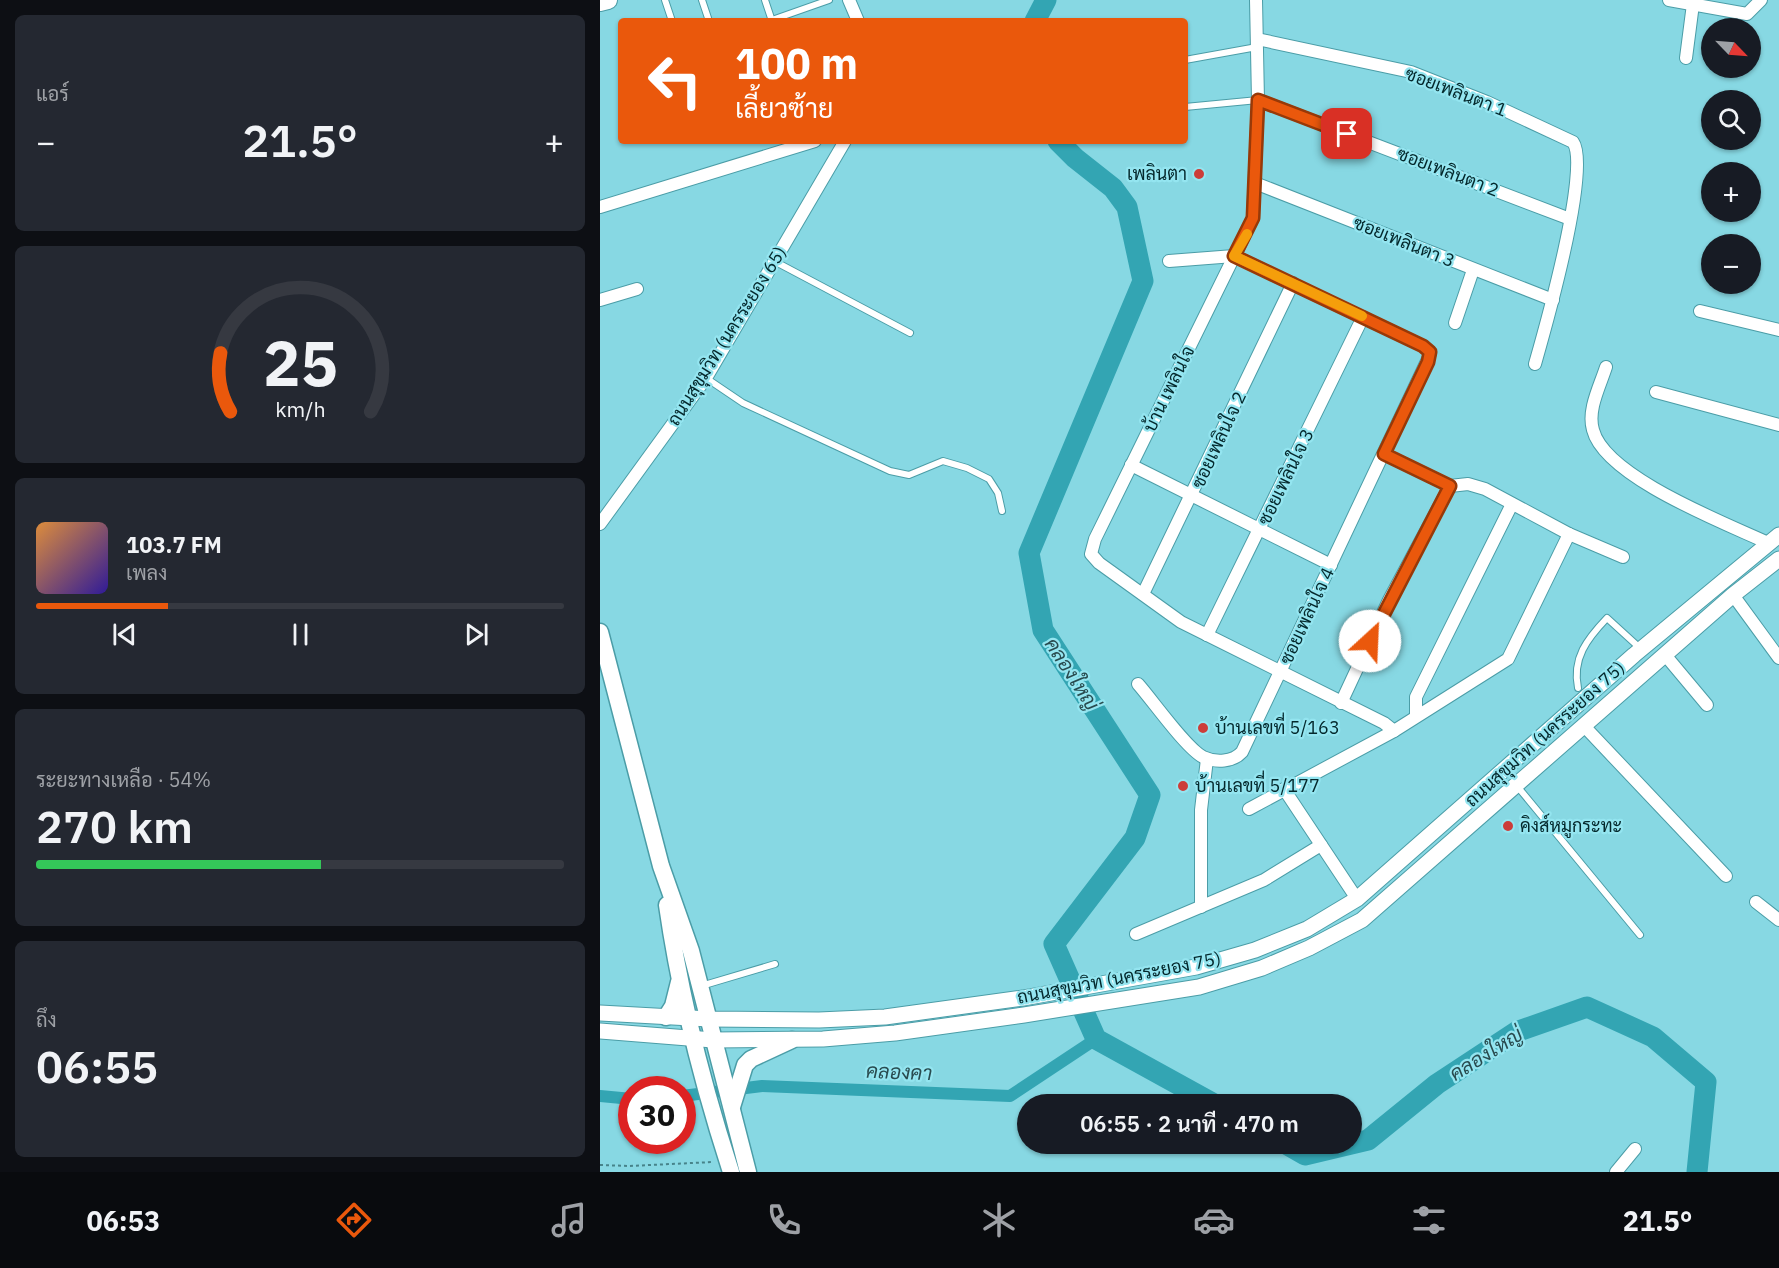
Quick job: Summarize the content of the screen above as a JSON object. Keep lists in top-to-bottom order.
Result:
{
  "streets": {
    "street": [
      "ซอยเพลินตา 1",
      "ซอยเพลินตา 2",
      "ซอยเพลินตา 3",
      "ถนนสุขุมวิท (นครระยอง 65)",
      "บ้าน เพลินใจ",
      "ซอยเพลินใจ 2",
      "ซอยเพลินใจ 3",
      "ซอยเพลินใจ 4",
      "ถนนสุขุมวิท (นครระยอง 75)"
    ]
  },
  "crossings": [
    ["ซอยเพลินตา 1", "ซอยเพลินตา 2"],
    ["ซอยเพลินตา 1", "บ้าน เพลินใจ"],
    ["ซอยเพลินตา 2", "บ้าน เพลินใจ"],
    ["ซอยเพลินตา 3", "บ้าน เพลินใจ"],
    ["บ้าน เพลินใจ", "ซอยเพลินใจ 2"],
    ["ซอยเพลินใจ 3", "ซอยเพลินใจ 4"]
  ],
  "water": ["คลองใหญ่", "คลองคา"],
  "places": [
    "เพลินตา",
    "บ้านเลขที่ 5/163",
    "บ้านเลขที่ 5/177",
    "คิงส์หมูกระทะ"
  ],
  "north": "bottom right",
  "page": {
    "tile": [
      "แอร์",
      ["ระยะทางเหลือ · 54%", "270 km"],
      ["ถึง", "06:55"]
    ],
    "map_buttons": ["+", "−"],
    "turn": ["100 m", "เลี้ยวซ้าย"],
    "heat": ["−", "21.5°", "+"],
    "song": ["103.7 FM", "เพลง"],
    "limit": "30",
    "trip": "06:55 · 2 นาที · 470 m",
    "tabs": ["06:53", "21.5°"],
    "gauge": ["25", "km/h"]
  }
}
